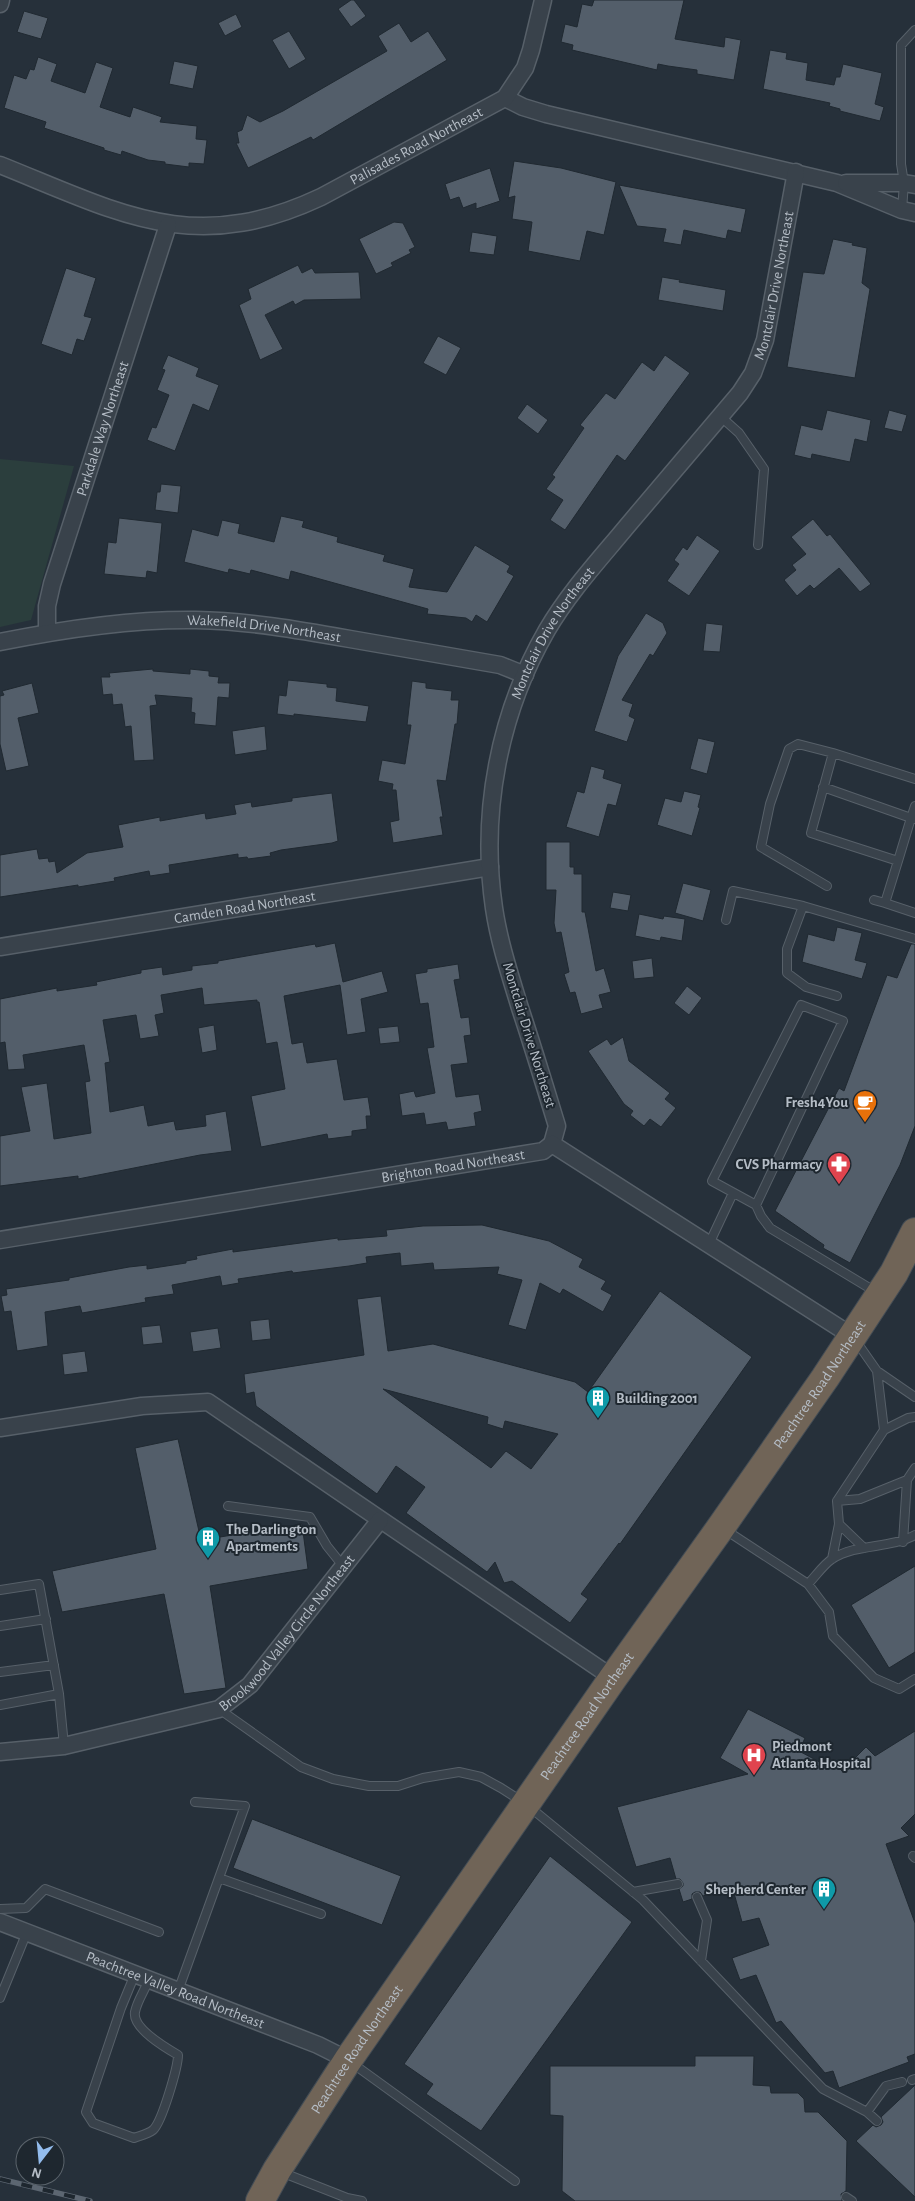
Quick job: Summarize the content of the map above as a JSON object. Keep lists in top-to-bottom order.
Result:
{
  "streets": {
    "highway": ["Peachtree Road Northeast"],
    "street": [
      "Palisades Road Northeast",
      "Montclair Drive Northeast",
      "Parkdale Way Northeast",
      "Wakefield Drive Northeast",
      "Camden Road Northeast",
      "Brighton Road Northeast",
      "Brookwood Valley Circle Northeast",
      "Peachtree Valley Road Northeast"
    ]
  },
  "crossings": [
    ["Palisades Road Northeast", "Parkdale Way Northeast"],
    ["Montclair Drive Northeast", "Wakefield Drive Northeast"],
    ["Montclair Drive Northeast", "Camden Road Northeast"],
    ["Montclair Drive Northeast", "Brighton Road Northeast"],
    ["Parkdale Way Northeast", "Wakefield Drive Northeast"],
    ["Peachtree Road Northeast", "Peachtree Valley Road Northeast"]
  ],
  "places": {
    "cafe": ["Fresh4You"],
    "pharmacy": ["CVS Pharmacy"],
    "building": ["Building 2001", "The Darlington Apartments", "Shepherd Center"],
    "hospital": ["Piedmont Atlanta Hospital"]
  },
  "north": "bottom"
}
